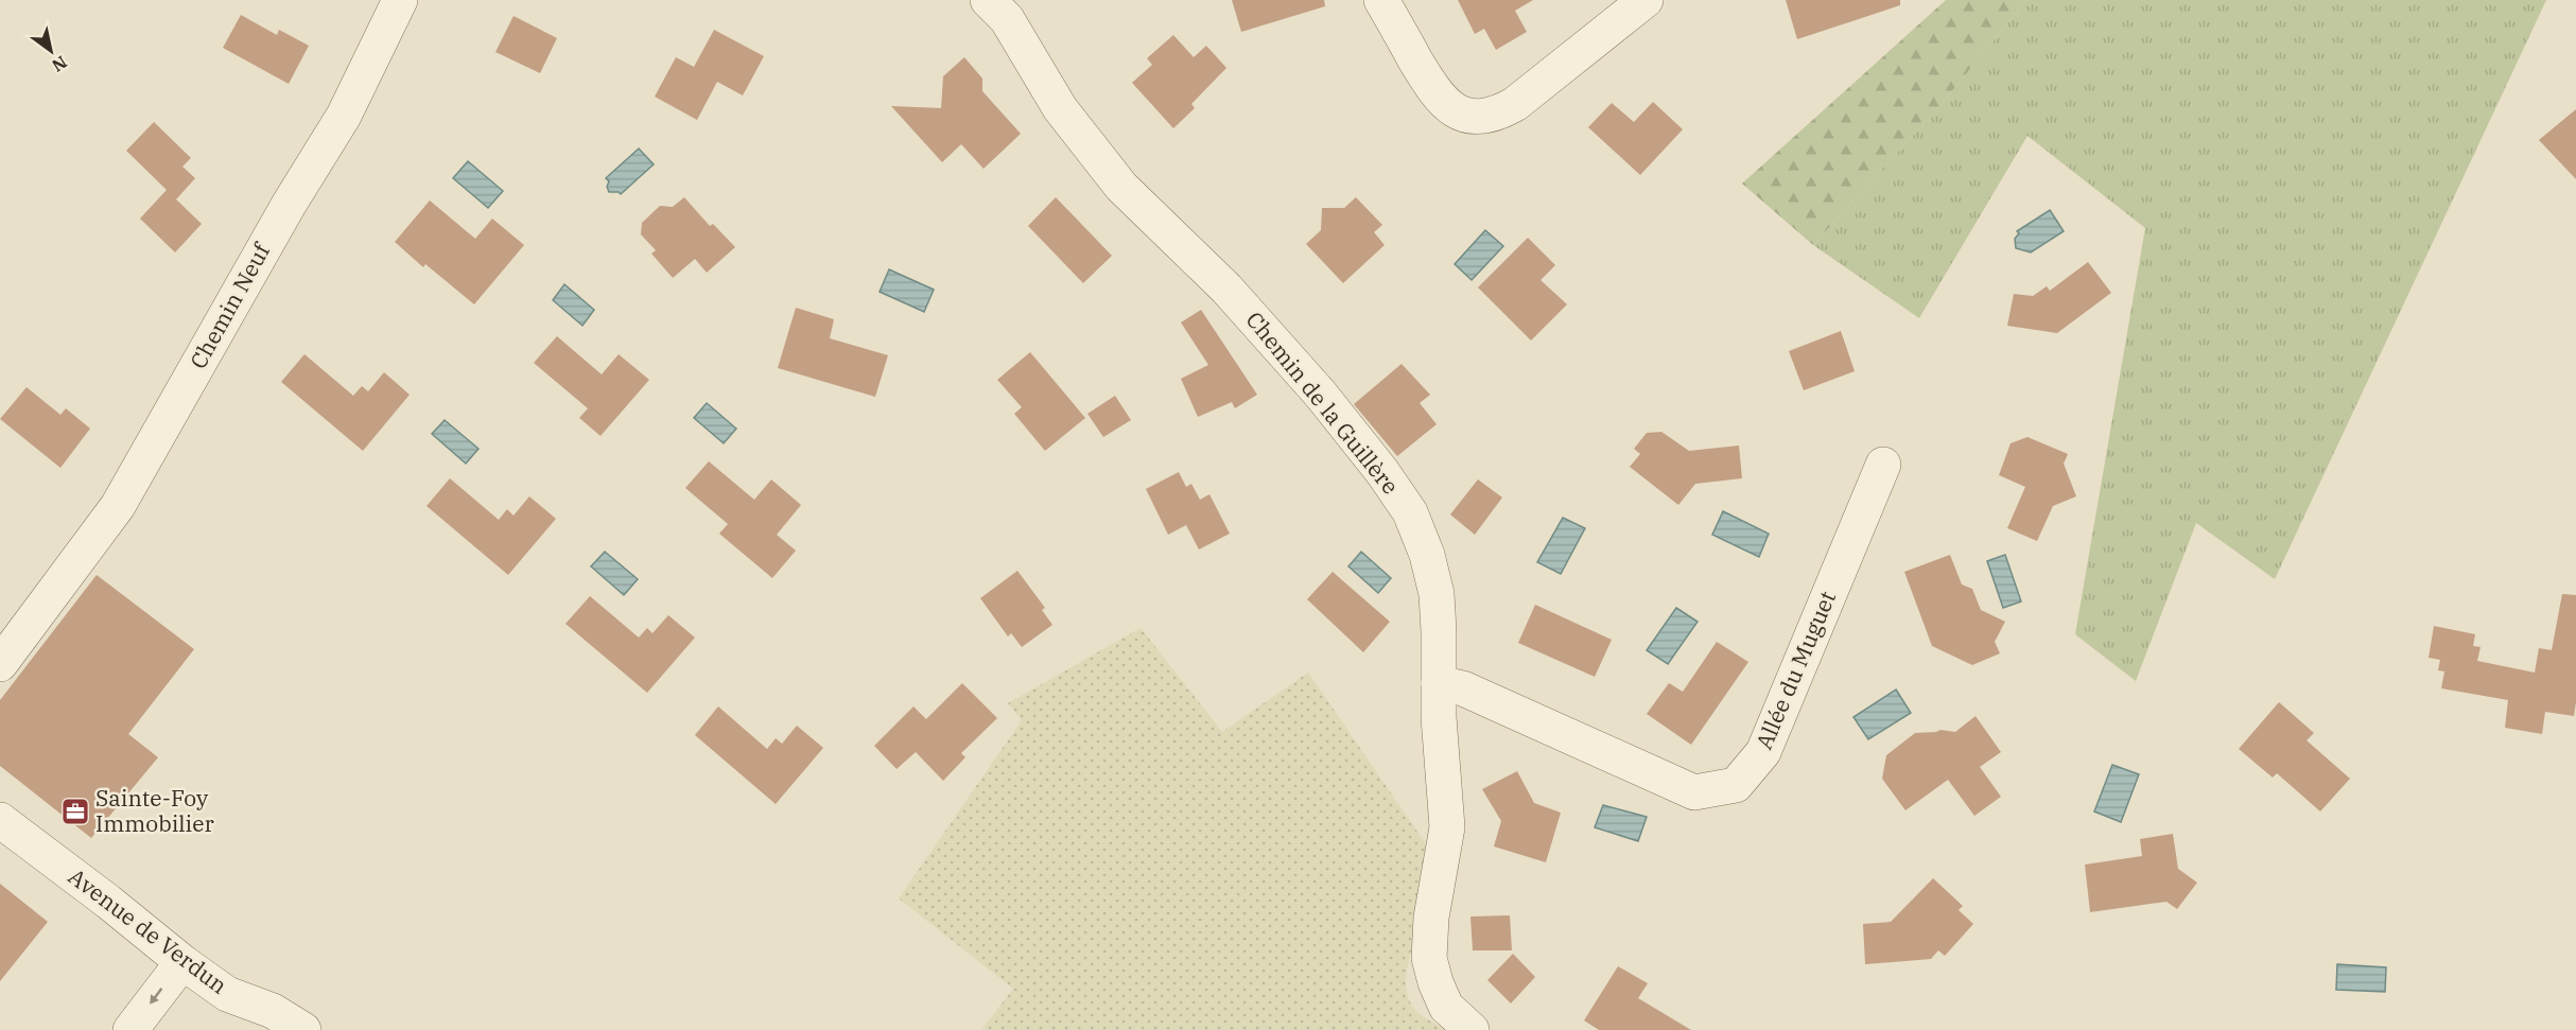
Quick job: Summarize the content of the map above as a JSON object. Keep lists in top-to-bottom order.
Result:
{
  "streets": {
    "street": [
      "Chemin Neuf",
      "Chemin de la Guillère",
      "Allée du Muguet",
      "Avenue de Verdun"
    ]
  },
  "crossings": [
    ["Chemin de la Guillère", "Allée du Muguet"]
  ],
  "places": {
    "office": ["Sainte-Foy Immobilier"]
  },
  "north": "bottom right"
}
